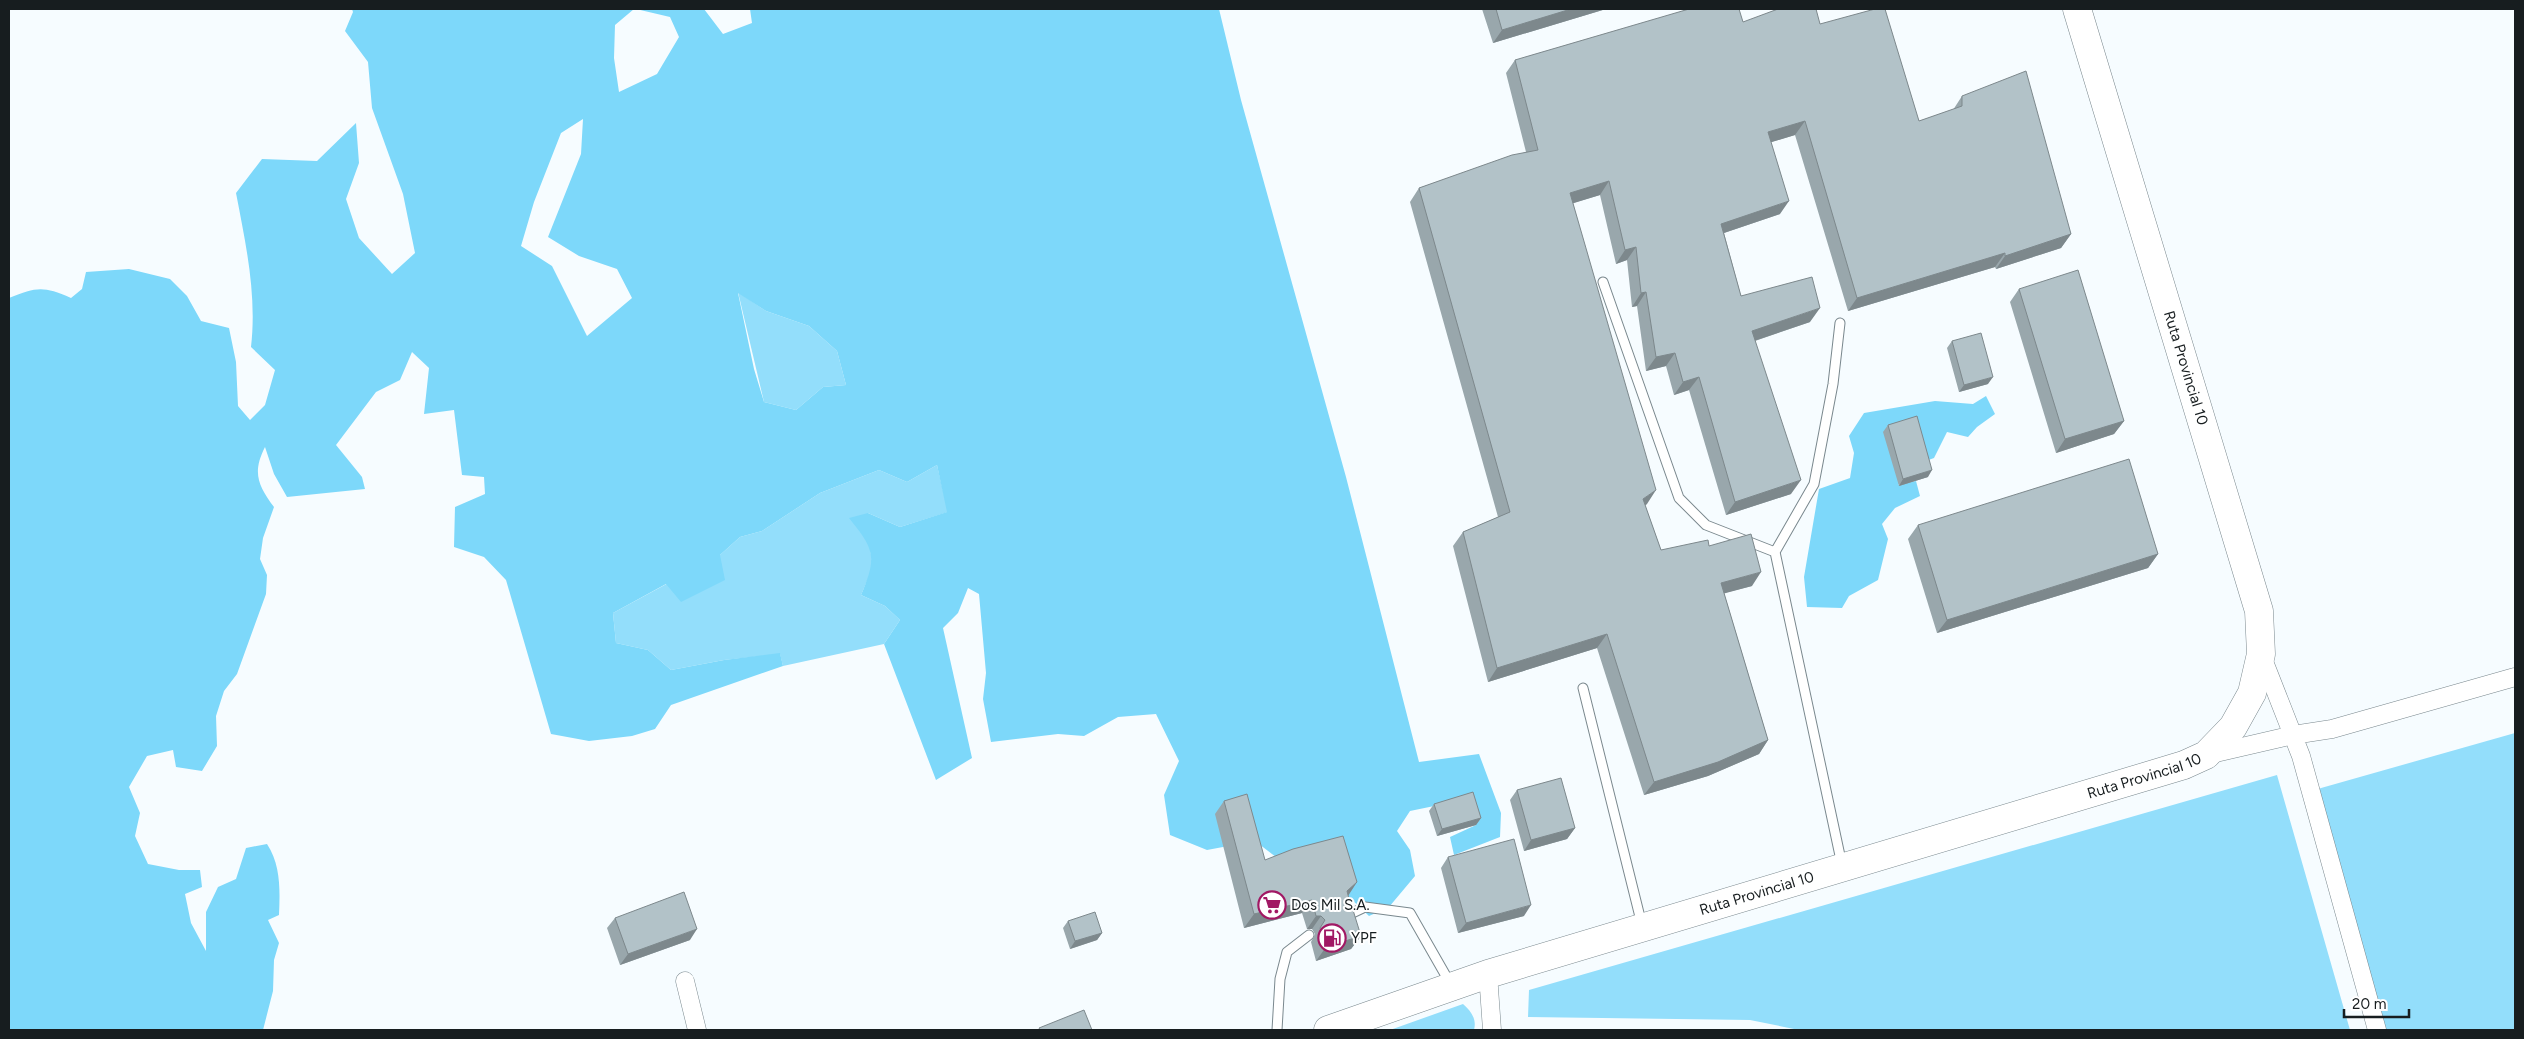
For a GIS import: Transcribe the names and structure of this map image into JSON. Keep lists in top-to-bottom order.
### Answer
{
  "streets": {
    "main road": ["Ruta Provincial 10"]
  },
  "places": {
    "supermarket": ["Dos Mil S.A."],
    "fuel station": ["YPF"]
  },
  "scale_bar": "20 m"
}
